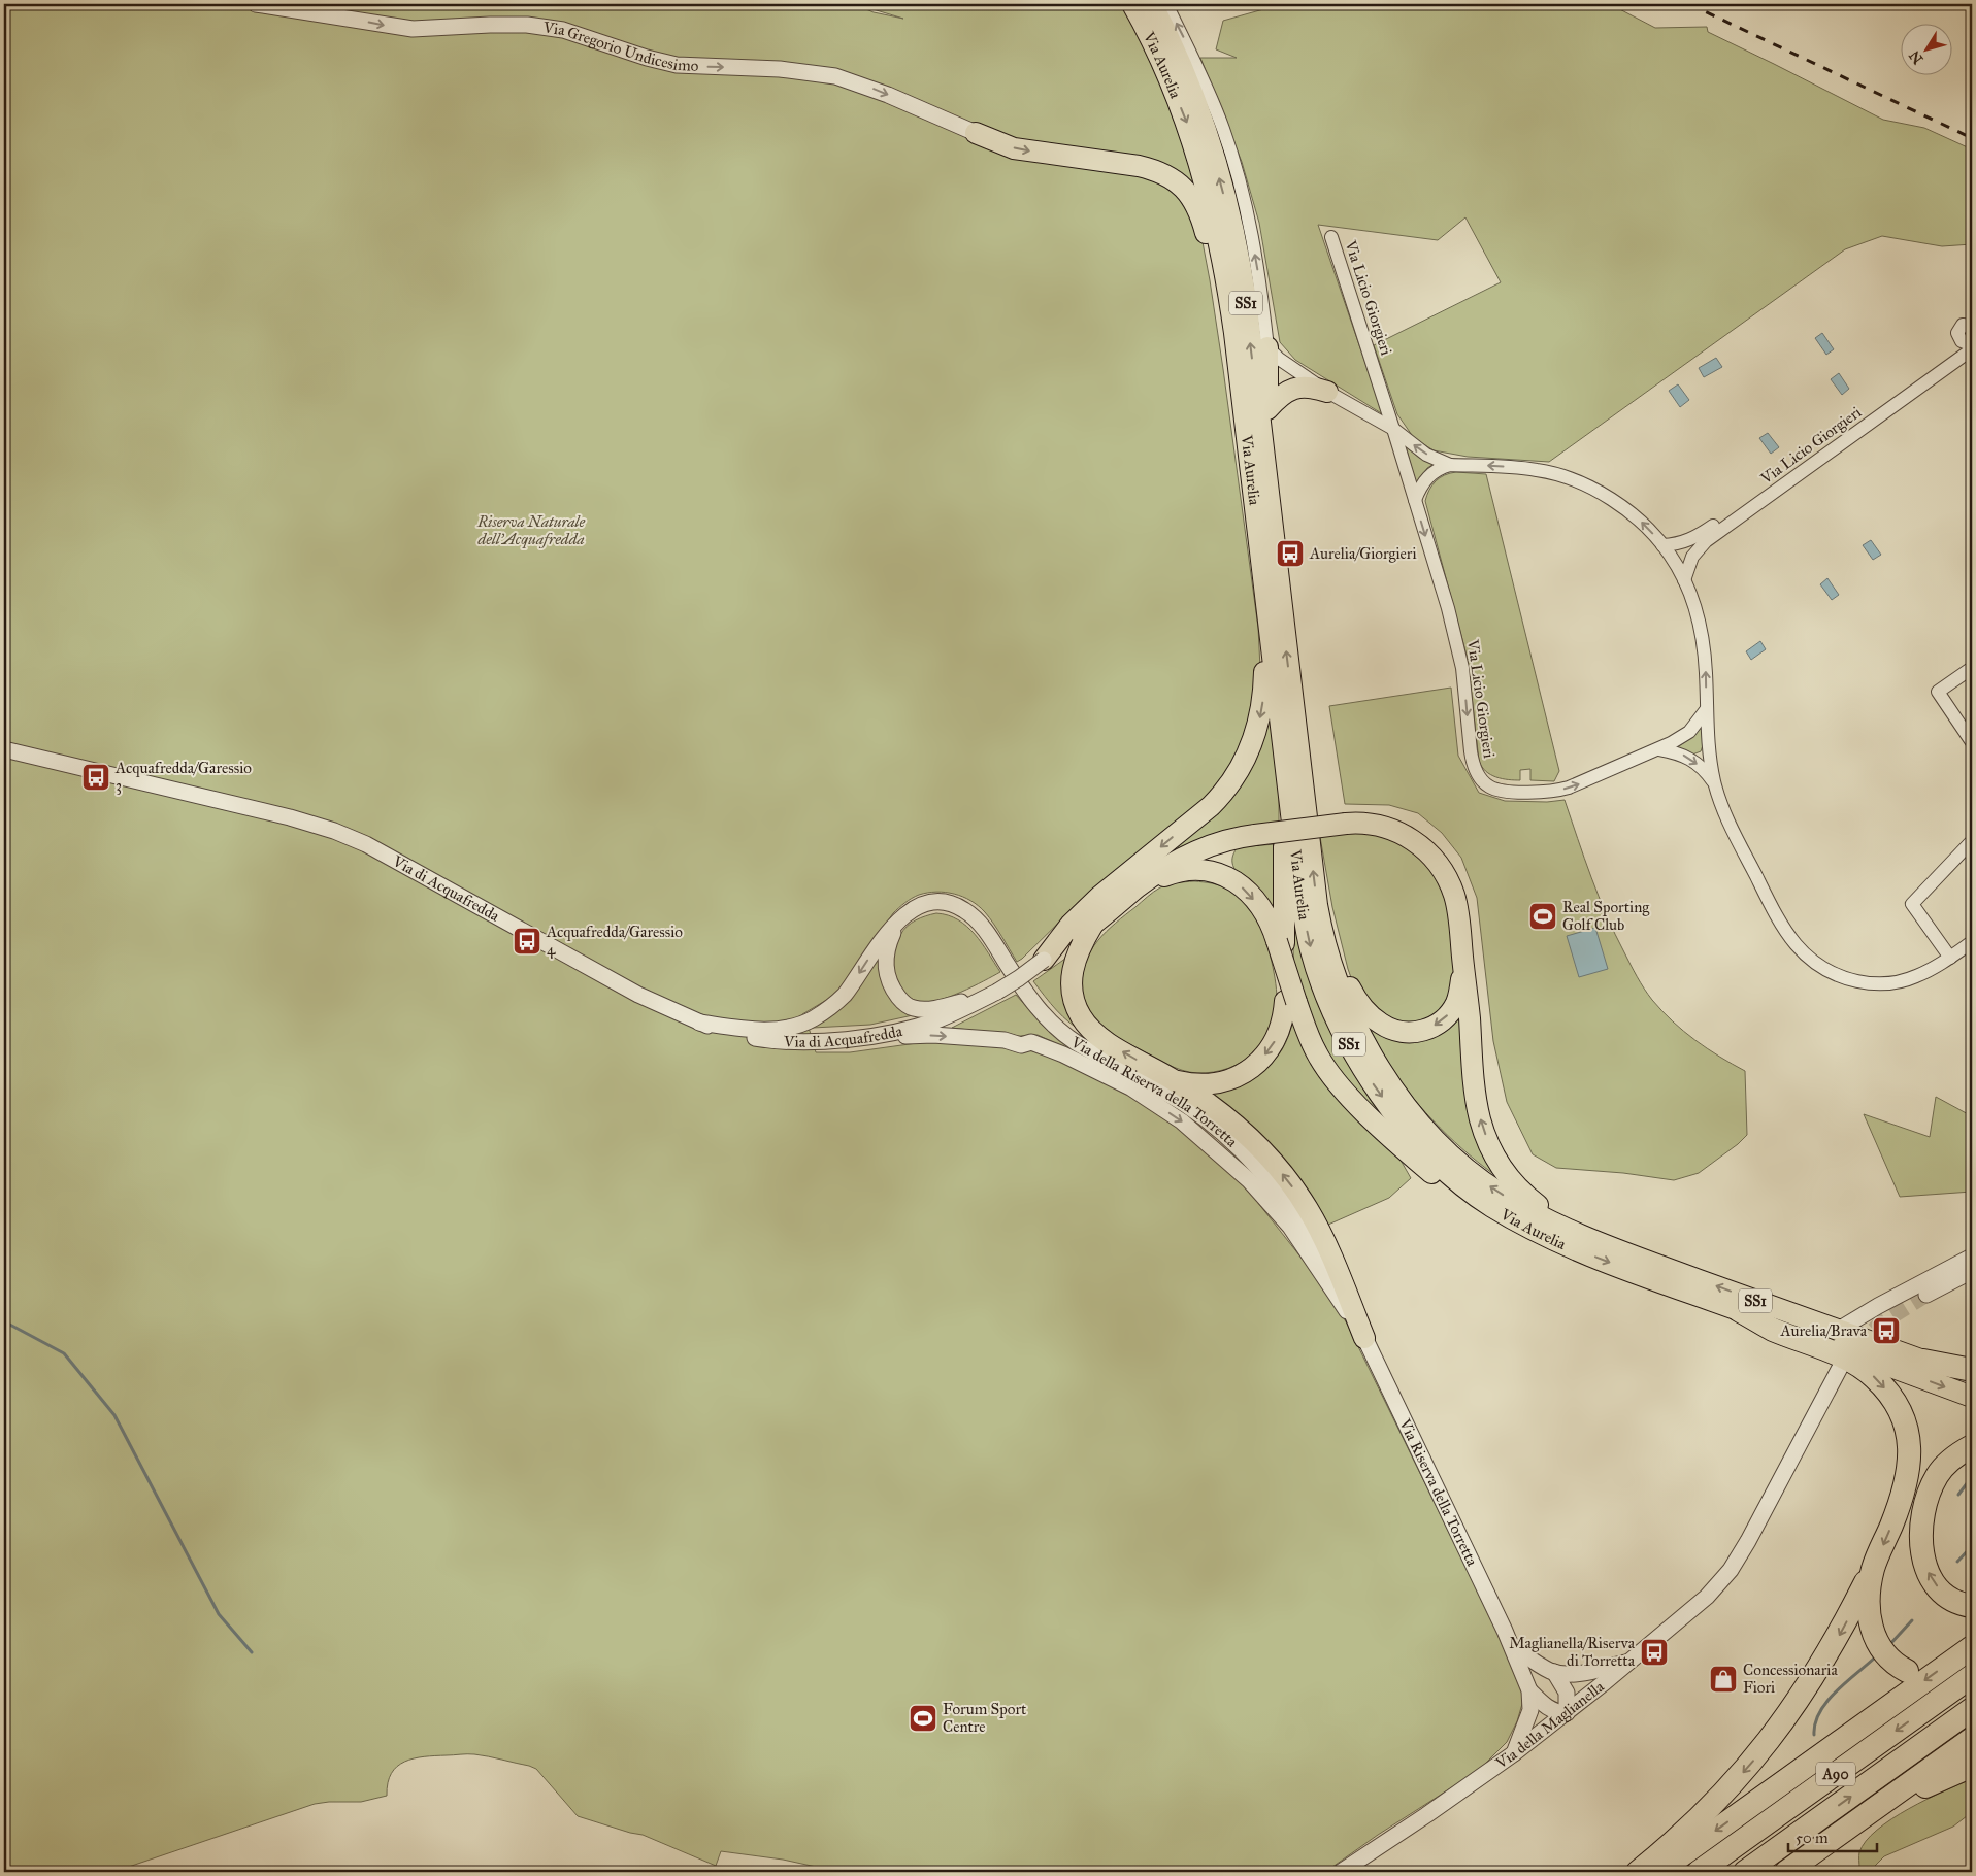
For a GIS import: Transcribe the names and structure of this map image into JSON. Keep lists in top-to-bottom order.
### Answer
{
  "streets": {
    "highway": ["Via Aurelia", "SS1", "A90"],
    "street": [
      "Via Gregorio Undicesimo",
      "Via Licio Giorgieri",
      "Via di Acquafredda",
      "Via della Riserva della Torretta",
      "Via Riserva della Torretta",
      "Via della Maglianella"
    ]
  },
  "crossings": [
    ["Via della Riserva della Torretta", "Via Riserva della Torretta"]
  ],
  "one_way": ["Via Gregorio Undicesimo"],
  "parks": ["Riserva Naturale dell'Acquafredda"],
  "places": {
    "bus stop": [
      "Aurelia/Giorgieri",
      "Acquafredda/Garessio 3",
      "Acquafredda/Garessio 4",
      "Aurelia/Brava",
      "Maglianella/Riserva di Torretta"
    ],
    "sports": ["Real Sporting Golf Club", "Forum Sport Centre"],
    "shop": ["Concessionaria Fiori"]
  },
  "scale_bar": "50 m",
  "north": "bottom left"
}
